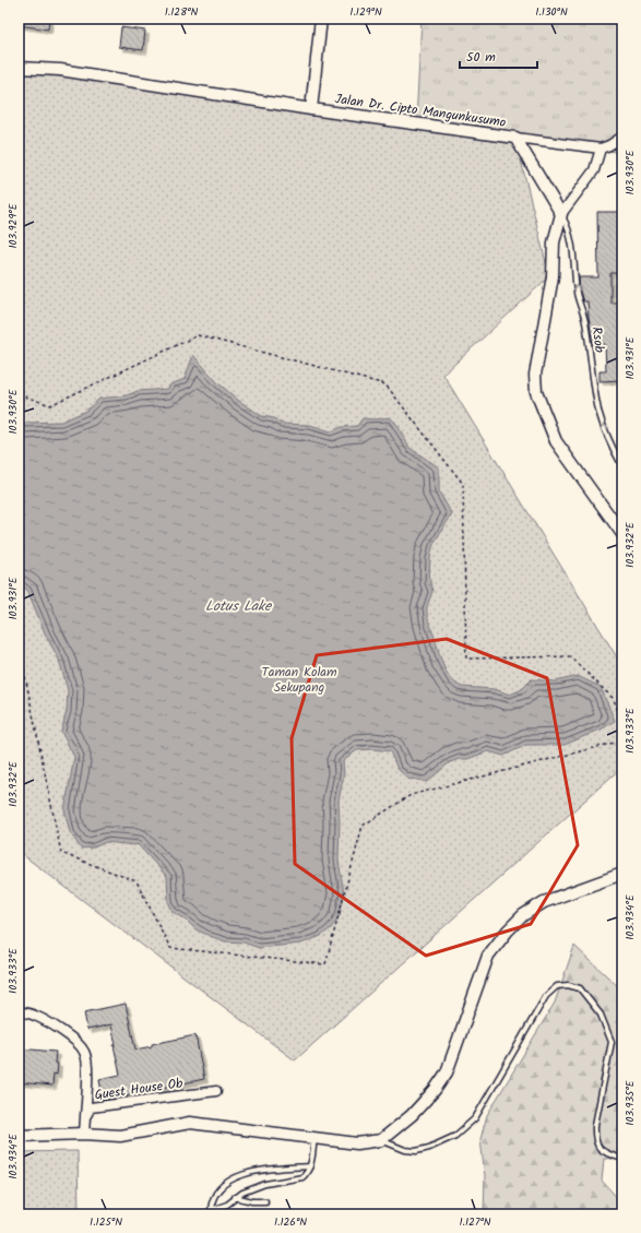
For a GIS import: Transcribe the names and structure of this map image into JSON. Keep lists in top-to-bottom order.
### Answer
{
  "streets": {
    "street": ["Jalan Dr. Cipto Mangunkusumo", "Guest House Ob"],
    "lane": ["Rsob"]
  },
  "crossings": [
    ["Jalan Dr. Cipto Mangunkusumo", "Rsob"]
  ],
  "one_way": ["Rsob"],
  "water": ["Lotus Lake"],
  "parks": ["Taman Kolam Sekupang"],
  "scale_bar": "50 m",
  "coordinates": [
    "1.128°N",
    "1.129°N",
    "1.130°N",
    "103.930°E",
    "103.929°E",
    "103.931°E",
    "103.932°E",
    "103.933°E",
    "103.934°E",
    "103.935°E",
    "1.125°N",
    "1.126°N",
    "1.127°N"
  ]
}
